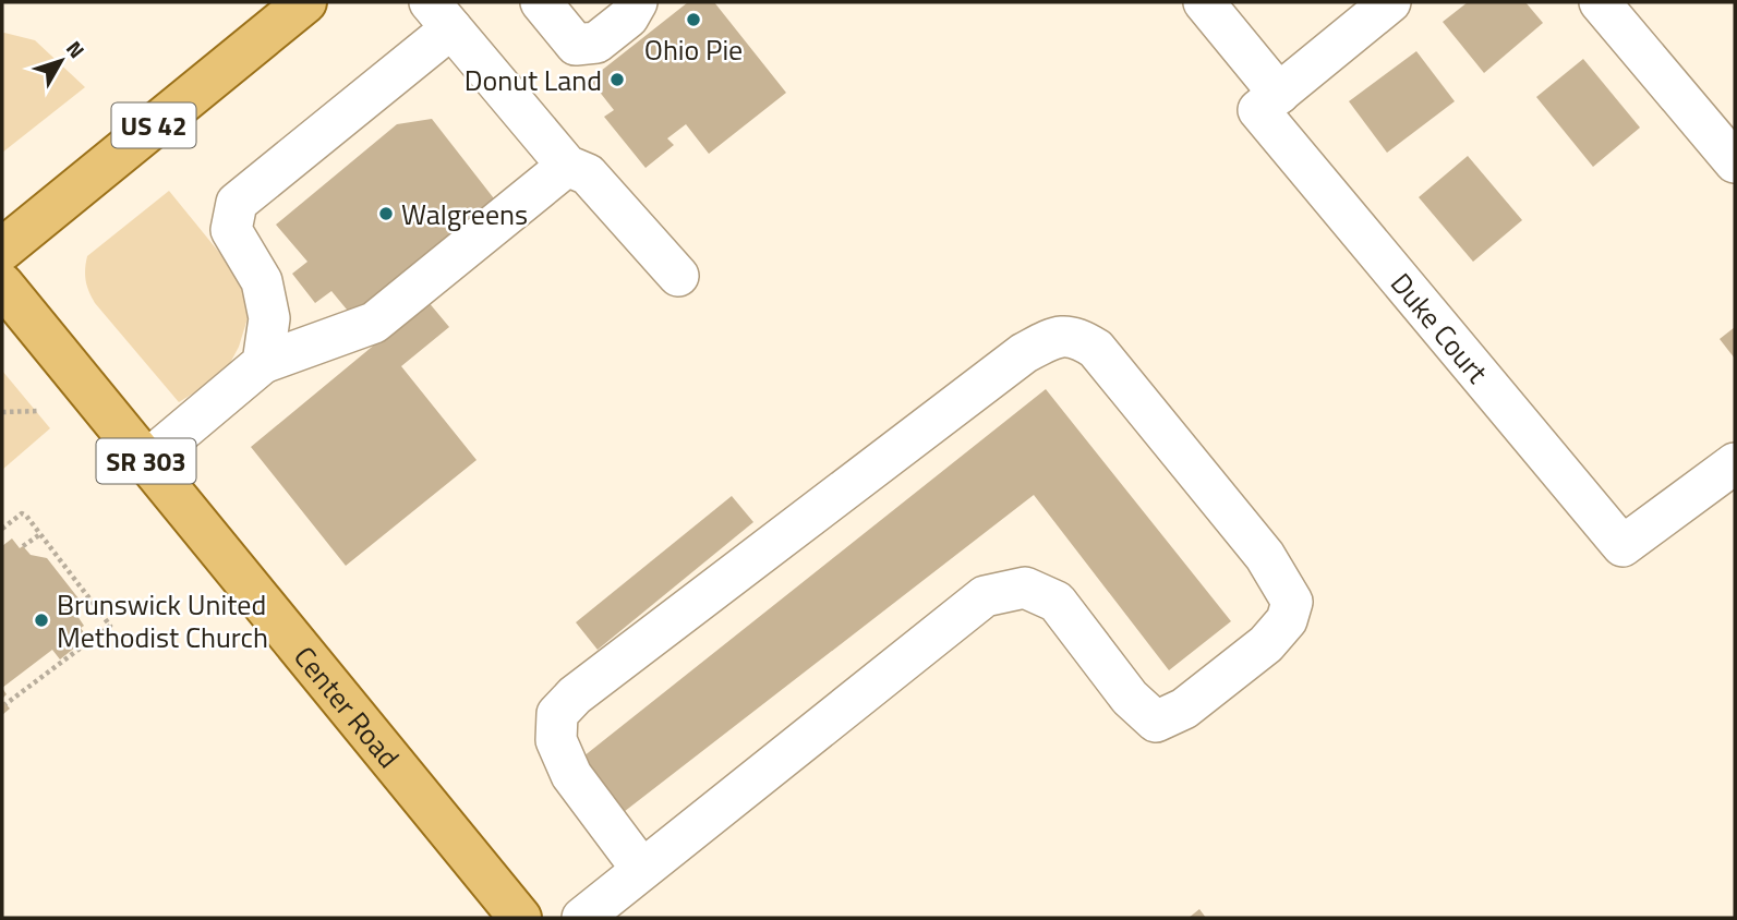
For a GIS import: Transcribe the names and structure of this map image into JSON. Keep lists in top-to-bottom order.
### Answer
{
  "streets": {
    "main road": ["US 42", "SR 303", "Center Road"],
    "street": ["Duke Court"]
  },
  "places": [
    "Ohio Pie",
    "Donut Land",
    "Walgreens",
    "Brunswick United Methodist Church"
  ],
  "north": "top right"
}
